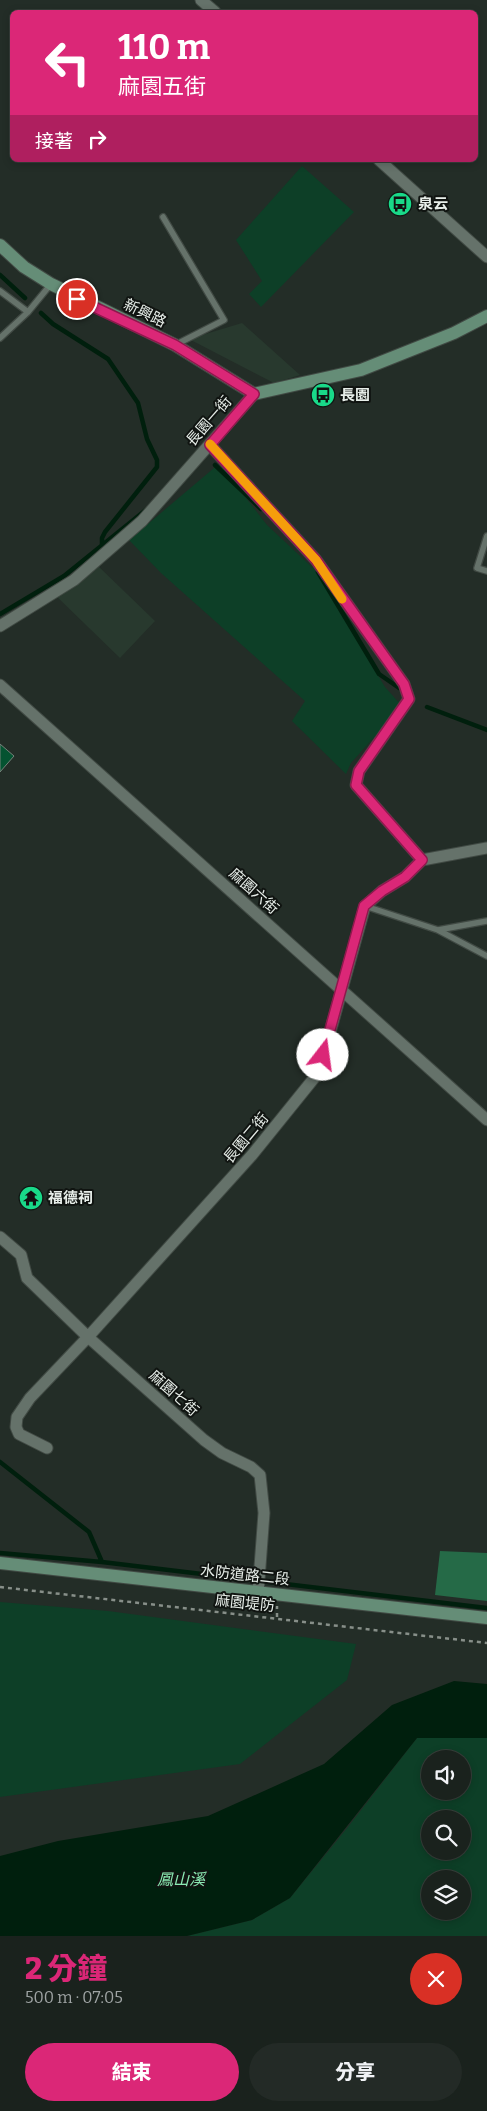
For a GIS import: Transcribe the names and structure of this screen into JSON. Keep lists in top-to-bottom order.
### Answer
{
  "streets": {
    "street": [
      "新興路",
      "長園一街",
      "麻園六街",
      "長園二街",
      "麻園七街",
      "水防道路二段"
    ],
    "path": ["麻園堤防"]
  },
  "crossings": [
    ["新興路", "長園一街"],
    ["麻園六街", "長園二街"],
    ["長園二街", "麻園七街"],
    ["麻園七街", "水防道路二段"]
  ],
  "water": ["鳳山溪"],
  "places": {
    "bus stop": ["泉云", "長園"],
    "temple": ["福德祠"]
  },
  "page": {
    "turn": ["110 m", "麻園五街"],
    "then": "接著",
    "heading": ["2 分鐘", "500 m · 07:05"],
    "buttons": ["結束", "分享"]
  }
}
